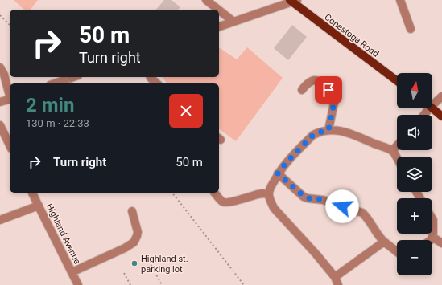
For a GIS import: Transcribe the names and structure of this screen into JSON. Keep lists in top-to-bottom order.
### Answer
{
  "streets": {
    "main road": ["Conestoga Road"],
    "street": ["Highland Avenue"]
  },
  "places": ["Highland st. parking lot"],
  "north": "top",
  "page": {
    "turn": ["50 m", "Turn right"],
    "map_buttons": ["+", "−"],
    "heading": ["2 min", "130 m · 22:33"],
    "list": [
      {
        "name": "Turn right",
        "value": "50 m"
      }
    ]
  }
}
